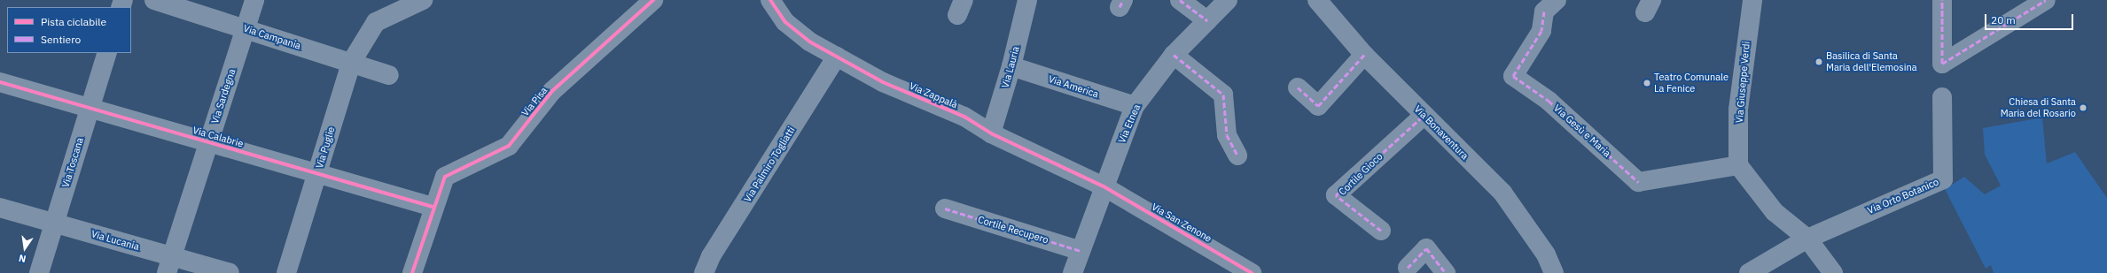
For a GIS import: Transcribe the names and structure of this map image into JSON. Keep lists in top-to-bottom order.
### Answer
{
  "streets": {
    "street": [
      "Via Campania",
      "Via Lauria",
      "Via Giuseppe Verdi",
      "Via America",
      "Via Zappalà",
      "Via Sardegna",
      "Via Pisa",
      "Via Etnea",
      "Via Gesù e Maria",
      "Via Bonaventura",
      "Via Calabrie",
      "Via Puglie",
      "Via Toscana",
      "Via Palmiro Togliatti",
      "Cortile Gioco",
      "Via Orto Botanico",
      "Via San Zenone",
      "Cortile Recupero",
      "Via Lucania"
    ]
  },
  "crossings": [
    ["Via Campania", "Via Sardegna"],
    ["Via Campania", "Via Puglie"],
    ["Via Lauria", "Via America"],
    ["Via Lauria", "Via Zappalà"],
    ["Via Giuseppe Verdi", "Via Gesù e Maria"],
    ["Via America", "Via Etnea"],
    ["Via Zappalà", "Via Etnea"],
    ["Via Zappalà", "Via Palmiro Togliatti"],
    ["Via Zappalà", "Via San Zenone"],
    ["Via Sardegna", "Via Calabrie"],
    ["Via Sardegna", "Via Lucania"],
    ["Via Pisa", "Via Calabrie"],
    ["Via Etnea", "Via San Zenone"],
    ["Via Etnea", "Cortile Recupero"],
    ["Via Bonaventura", "Cortile Gioco"],
    ["Via Calabrie", "Via Puglie"],
    ["Via Calabrie", "Via Toscana"],
    ["Via Toscana", "Via Lucania"]
  ],
  "places": ["Basilica di Santa Maria dell'Elemosina", "Teatro Comunale La Fenice", "Chiesa di Santa Maria del Rosario"],
  "legend": ["Pista ciclabile", "Sentiero"],
  "scale_bar": "20 m",
  "north": "bottom"
}
